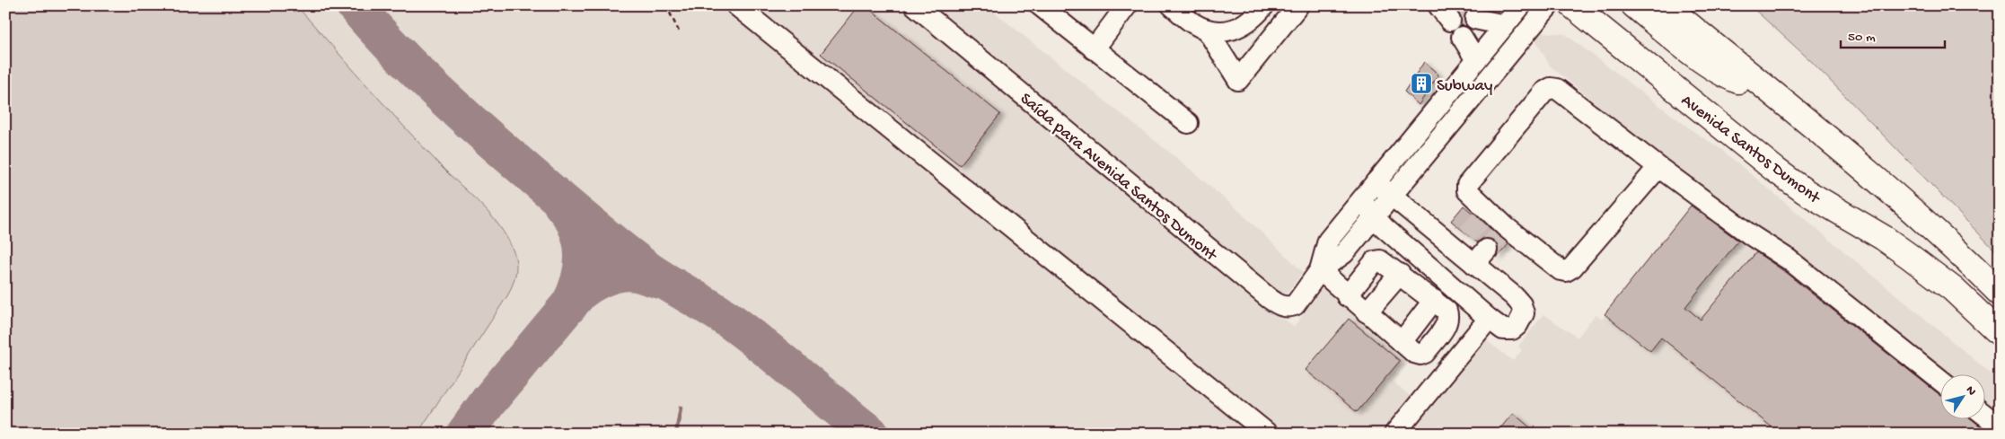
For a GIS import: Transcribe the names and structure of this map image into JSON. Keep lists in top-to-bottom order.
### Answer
{
  "streets": {
    "main road": ["Avenida Santos Dumont"],
    "street": ["Saída para Avenida Santos Dumont"]
  },
  "places": {
    "building": ["Subway"]
  },
  "scale_bar": "50 m",
  "north": "top right"
}
